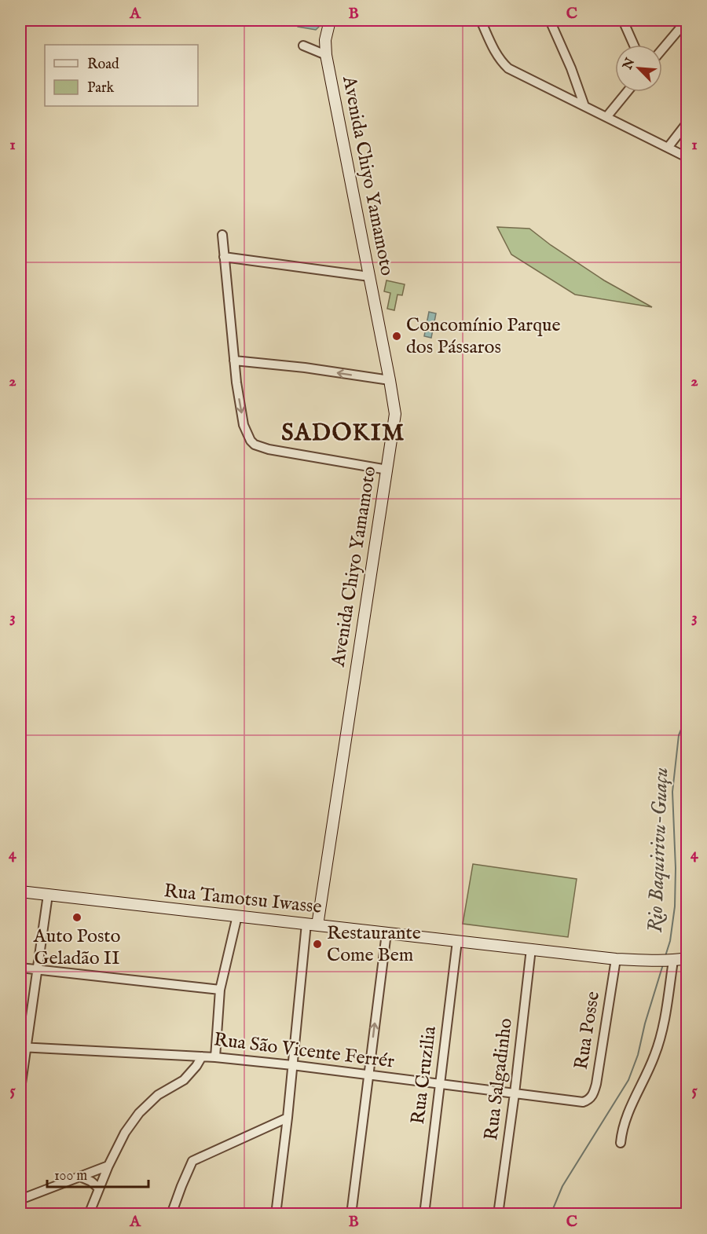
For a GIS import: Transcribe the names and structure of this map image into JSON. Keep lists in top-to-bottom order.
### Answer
{
  "streets": {
    "street": [
      "Avenida Chiyo Yamamoto",
      "Rua Tamotsu Iwasse",
      "Rua Posse",
      "Rua São Vicente Ferrér",
      "Rua Cruzilia",
      "Rua Salgadinho"
    ]
  },
  "crossings": [
    ["Avenida Chiyo Yamamoto", "Rua Tamotsu Iwasse"],
    ["Rua Tamotsu Iwasse", "Rua Posse"],
    ["Rua Tamotsu Iwasse", "Rua Cruzilia"],
    ["Rua Tamotsu Iwasse", "Rua Salgadinho"],
    ["Rua Posse", "Rua São Vicente Ferrér"],
    ["Rua São Vicente Ferrér", "Rua Cruzilia"],
    ["Rua São Vicente Ferrér", "Rua Salgadinho"]
  ],
  "districts": ["SADOKIM"],
  "water": ["Rio Baquirivu-Guaçu"],
  "places": ["Concomínio Parque dos Pássaros", "Auto Posto Geladão II", "Restaurante Come Bem"],
  "legend": ["Road", "Park"],
  "scale_bar": "100 m",
  "north": "top left",
  "grid": {
    "columns": ["A", "B", "C"],
    "rows": [
      "1",
      "2",
      "3",
      "4",
      "5"
    ]
  }
}
